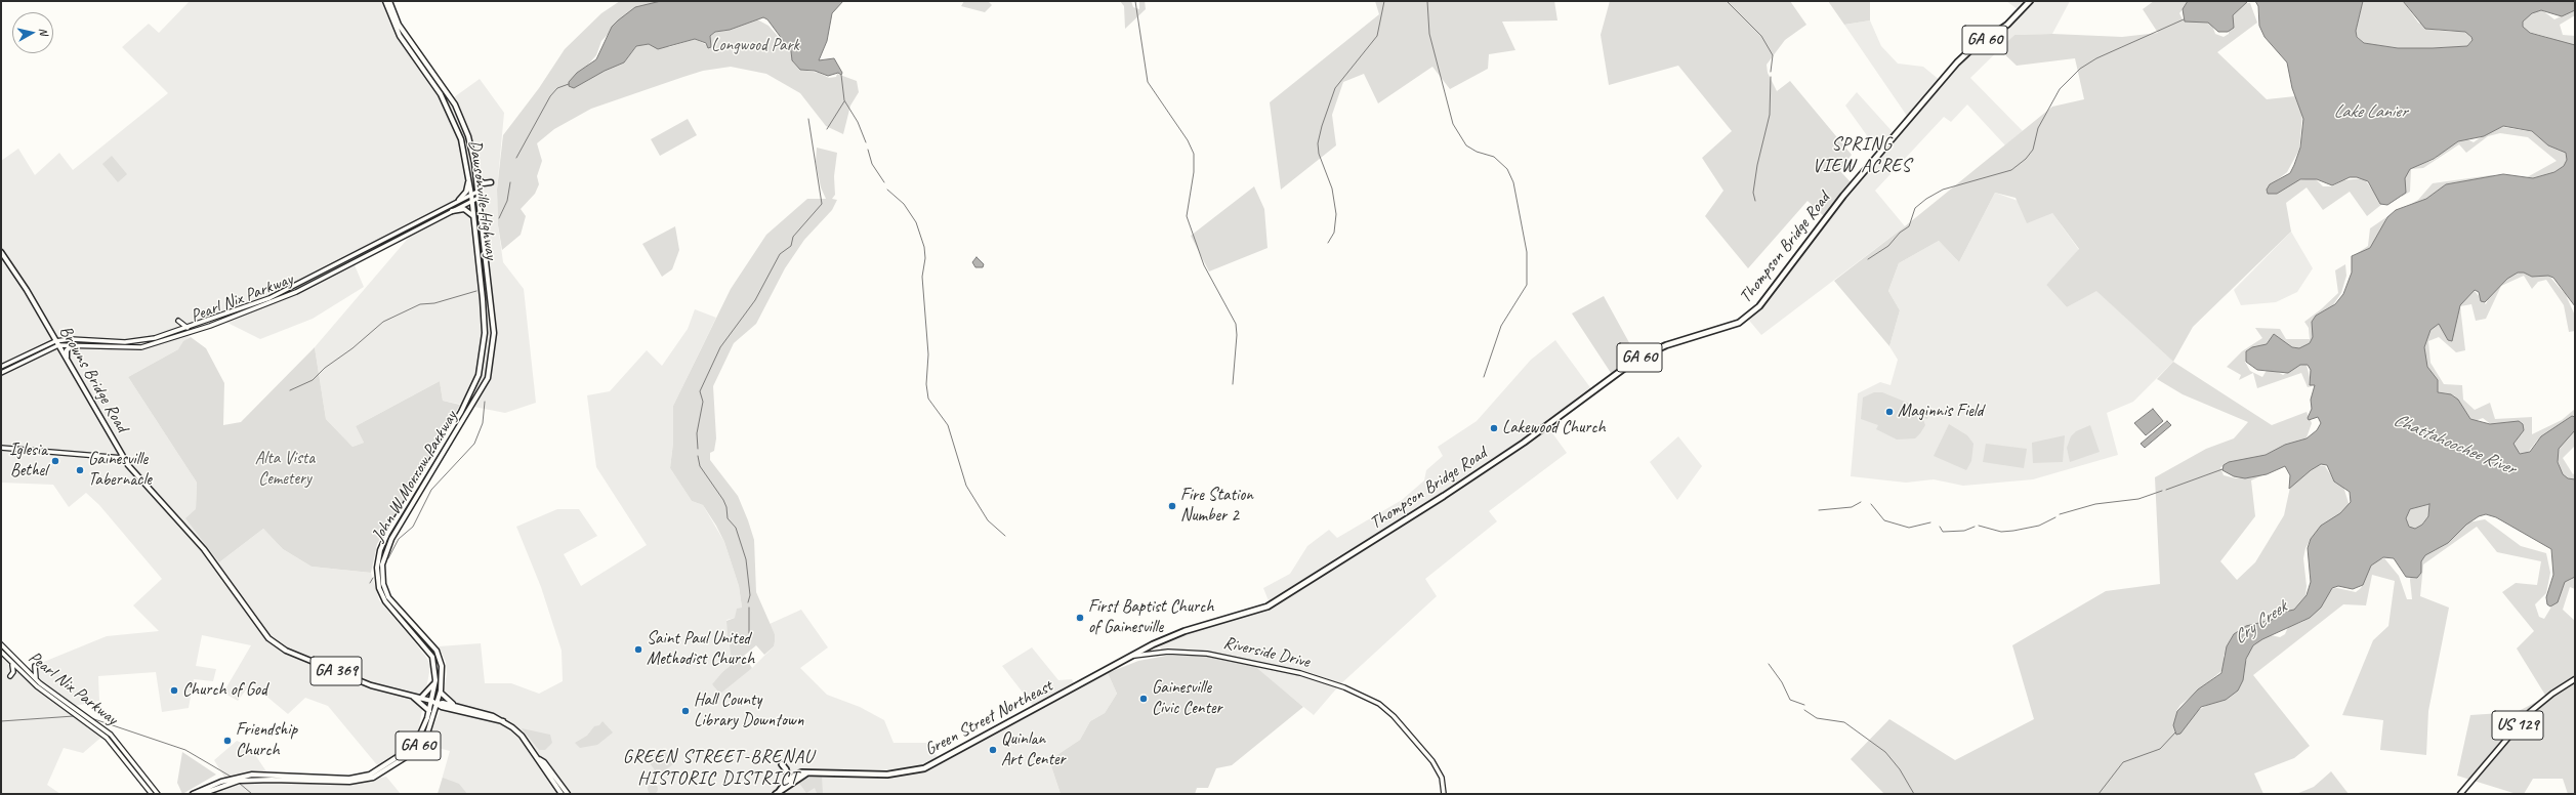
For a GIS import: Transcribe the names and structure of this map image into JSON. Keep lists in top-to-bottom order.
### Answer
{
  "streets": {
    "highway": ["GA 60", "Thompson Bridge Road", "Green Street Northeast"],
    "main road": [
      "Dawsonville Highway",
      "Pearl Nix Parkway",
      "Browns Bridge Road",
      "John W Morrow Parkway",
      "Riverside Drive",
      "GA 369",
      "US 129"
    ]
  },
  "crossings": [
    ["GA 60", "John W Morrow Parkway"],
    ["GA 60", "GA 369"],
    ["Dawsonville Highway", "Pearl Nix Parkway"],
    ["Dawsonville Highway", "John W Morrow Parkway"],
    ["Thompson Bridge Road", "Green Street Northeast"],
    ["Pearl Nix Parkway", "Browns Bridge Road"],
    ["Browns Bridge Road", "GA 369"],
    ["John W Morrow Parkway", "GA 369"],
    ["Riverside Drive", "Green Street Northeast"]
  ],
  "districts": ["SPRING VIEW ACRES", "GREEN STREET-BRENAU HISTORIC DISTRICT"],
  "water": ["Lake Lanier", "Chattahoochee River", "Cry Creek"],
  "parks": ["Longwood Park", "Alta Vista Cemetery"],
  "places": [
    "Maginnis Field",
    "Lakewood Church",
    "Iglesia Bethel",
    "Gainesville Tabernacle",
    "Fire Station Number 2",
    "First Baptist Church of Gainesville",
    "Saint Paul United Methodist Church",
    "Church of God",
    "Gainesville Civic Center",
    "Hall County Library Downtown",
    "Friendship Church",
    "Quinlan Art Center"
  ],
  "north": "right"
}
